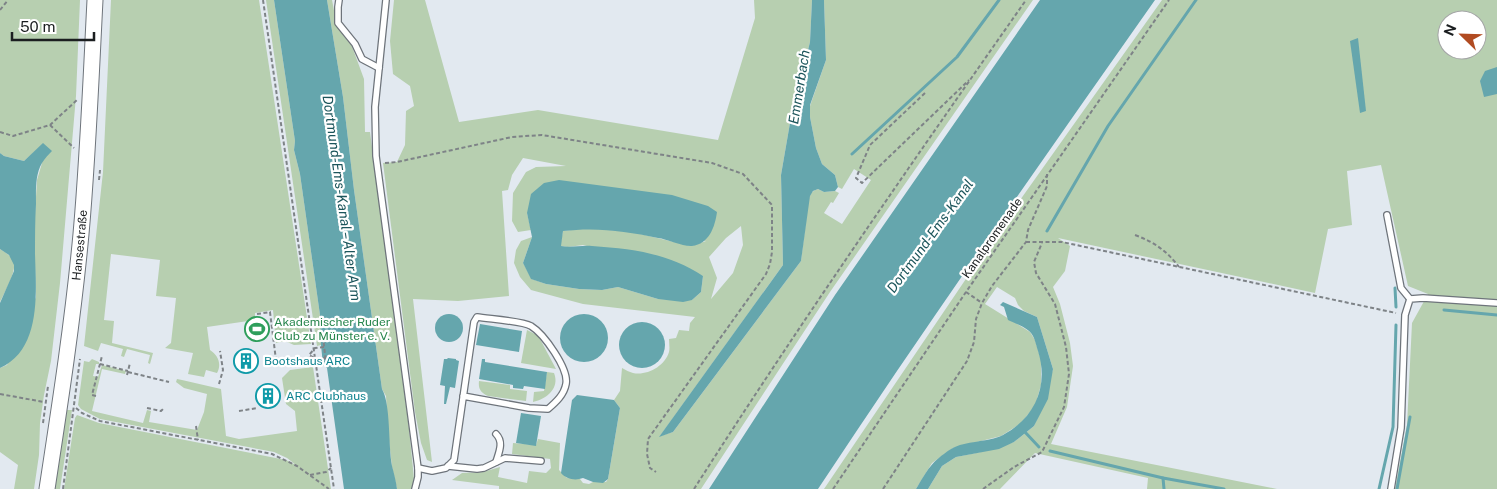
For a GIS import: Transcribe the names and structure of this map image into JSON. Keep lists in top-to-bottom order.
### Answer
{
  "streets": {
    "main road": ["Hansestraße"],
    "path": ["Kanalpromenade"]
  },
  "water": ["Emmerbach", "Dortmund-Ems-Kanal – Alter Arm", "Dortmund-Ems-Kanal"],
  "places": {
    "sports": ["Akademischer Ruder Club zu Münster e. V."],
    "building": ["Bootshaus ARC", "ARC Clubhaus"]
  },
  "scale_bar": "50 m",
  "north": "top left"
}
